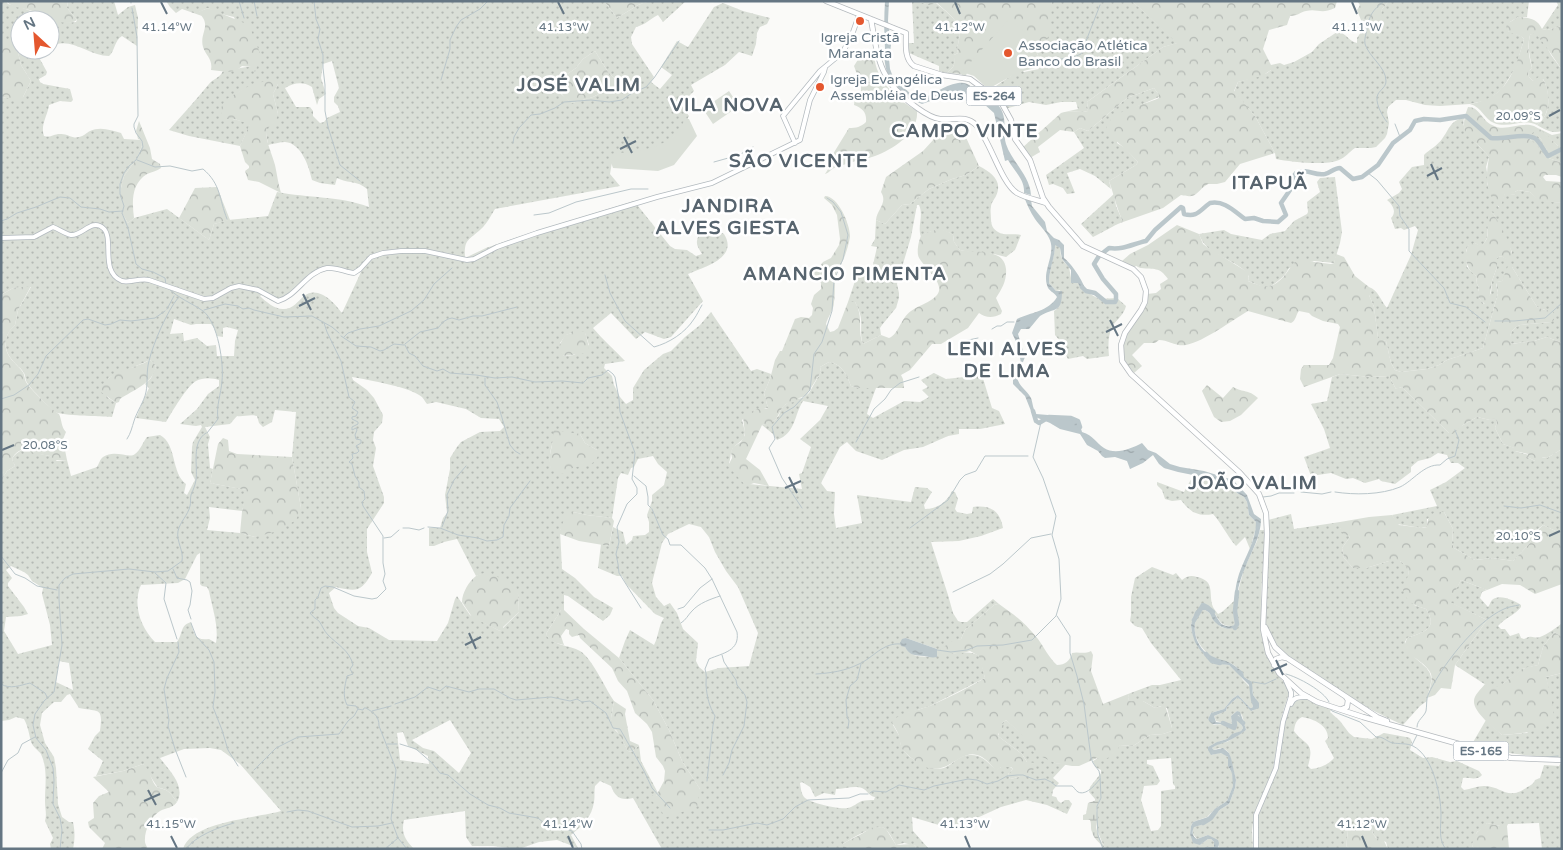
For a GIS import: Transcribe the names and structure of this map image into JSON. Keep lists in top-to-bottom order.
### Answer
{
  "streets": {
    "main road": ["ES-264", "ES-165"]
  },
  "crossings": [
    ["ES-264", "ES-165"]
  ],
  "districts": [
    "JOSÉ VALIM",
    "VILA NOVA",
    "CAMPO VINTE",
    "SÃO VICENTE",
    "ITAPUÃ",
    "JANDIRA ALVES GIESTA",
    "AMANCIO PIMENTA",
    "LENI ALVES DE LIMA",
    "JOÃO VALIM"
  ],
  "places": ["Igreja Cristã Maranata", "Associação Atlética Banco do Brasil", "Igreja Evangélica Assembléia de Deus"],
  "north": "top left",
  "coordinates": [
    "41.14°W",
    "41.13°W",
    "41.12°W",
    "41.11°W",
    "20.09°S",
    "20.08°S",
    "20.10°S",
    "41.15°W"
  ]
}
